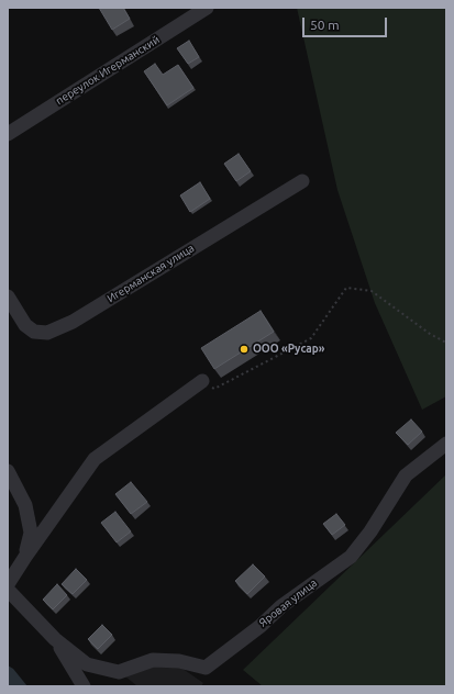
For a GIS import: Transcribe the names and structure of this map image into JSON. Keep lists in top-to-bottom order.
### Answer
{
  "streets": {
    "street": ["переулок Игерманский", "Игерманская улица", "Яровая улица"]
  },
  "places": ["ООО «Русар»"],
  "scale_bar": "50 m"
}
